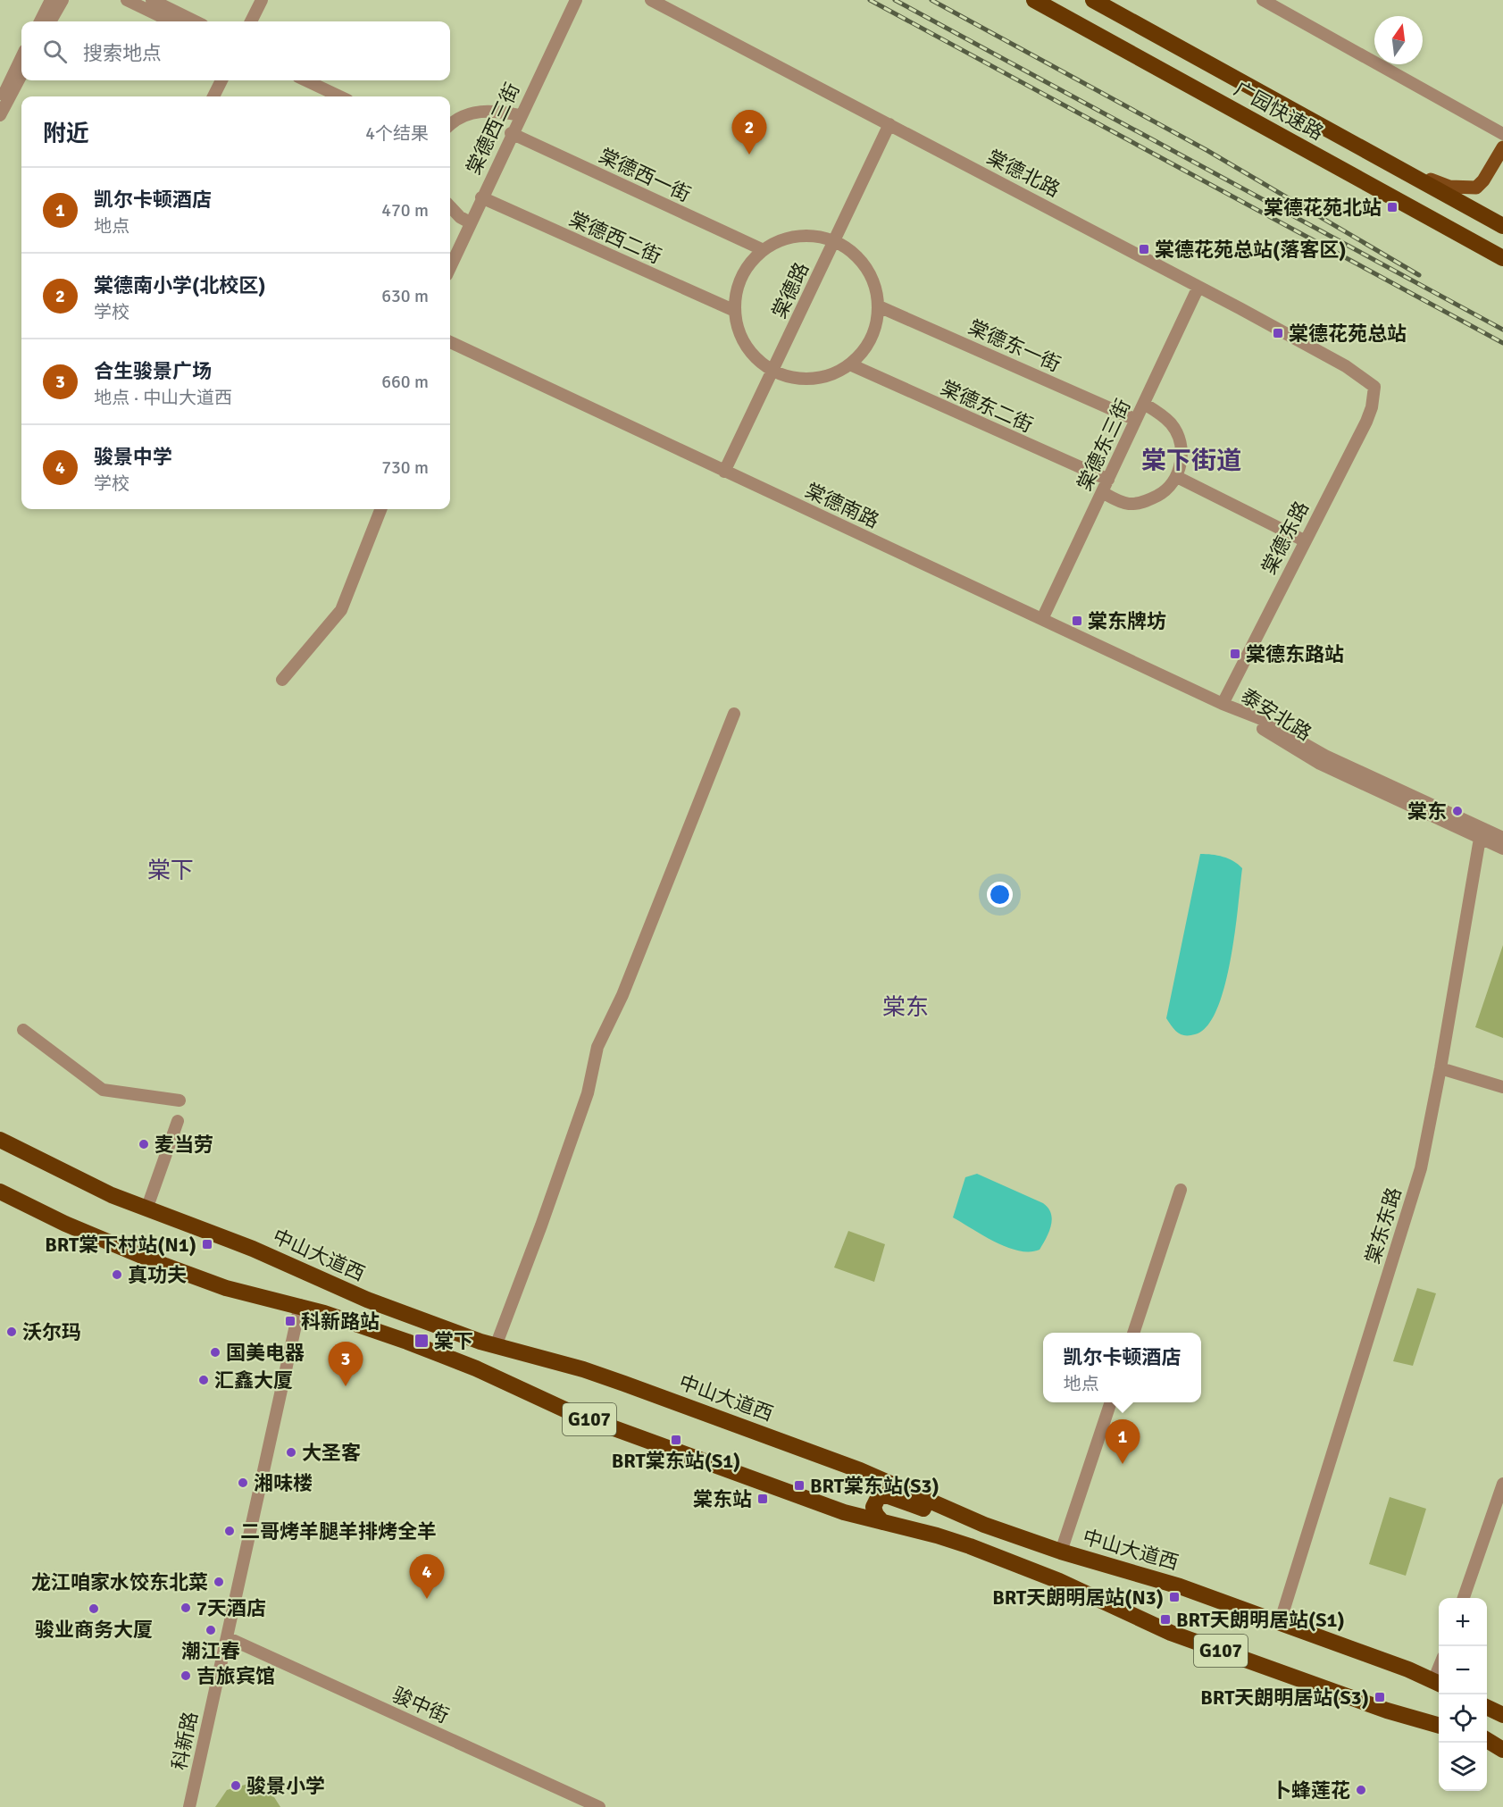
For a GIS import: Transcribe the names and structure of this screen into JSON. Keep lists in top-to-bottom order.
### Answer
{
  "streets": {
    "highway": ["广园快速路", "中山大道西", "G107"],
    "street": [
      "棠德西三街",
      "棠德北路",
      "棠德西一街",
      "棠德西二街",
      "棠德路",
      "棠德东一街",
      "棠德东二街",
      "棠德东三街",
      "棠德南路",
      "棠德东路",
      "泰安北路",
      "棠东东路",
      "骏中街",
      "科新路"
    ]
  },
  "crossings": [
    ["棠德西三街", "棠德西一街"],
    ["棠德西三街", "棠德西二街"],
    ["棠德北路", "棠德路"],
    ["棠德北路", "棠德东三街"],
    ["棠德北路", "棠德东路"],
    ["棠德路", "棠德南路"],
    ["棠德东一街", "棠德东三街"],
    ["棠德东二街", "棠德东三街"],
    ["棠德东三街", "棠德南路"],
    ["棠德南路", "棠德东路"],
    ["棠德南路", "泰安北路"],
    ["棠德东路", "泰安北路"],
    ["泰安北路", "棠东东路"],
    ["棠东东路", "中山大道西"],
    ["G107", "科新路"],
    ["骏中街", "科新路"]
  ],
  "districts": ["棠下街道", "棠下", "棠东"],
  "places": {
    "transit": [
      "棠德花苑北站",
      "棠德花苑总站(落客区)",
      "棠德花苑总站",
      "棠东牌坊",
      "棠德东路站",
      "BRT棠下村站(N1)",
      "科新路站",
      "棠下",
      "BRT棠东站(S1)",
      "BRT棠东站(S3)",
      "棠东站",
      "BRT天朗明居站(N3)",
      "BRT天朗明居站(S1)",
      "BRT天朗明居站(S3)"
    ],
    "other": [
      "棠东",
      "麦当劳",
      "真功夫",
      "沃尔玛",
      "国美电器",
      "汇鑫大厦",
      "大圣客",
      "湘味楼",
      "二哥烤羊腿羊排烤全羊",
      "龙江咱家水饺东北菜",
      "7天酒店",
      "骏业商务大厦",
      "潮江春",
      "吉旅宾馆",
      "骏景小学",
      "卜蜂莲花"
    ]
  },
  "north": "top",
  "page": {
    "search": "搜索地点",
    "heading": ["附近", "4个结果"],
    "pins": [
      "2",
      "3",
      "1",
      "4"
    ],
    "list": [
      {
        "mark": "1",
        "name": "凯尔卡顿酒店",
        "note": "地点",
        "value": "470 m"
      },
      {
        "mark": "2",
        "name": "棠德南小学(北校区)",
        "note": "学校",
        "value": "630 m"
      },
      {
        "mark": "3",
        "name": "合生骏景广场",
        "note": "地点 · 中山大道西",
        "value": "660 m"
      },
      {
        "mark": "4",
        "name": "骏景中学",
        "note": "学校",
        "value": "730 m"
      }
    ],
    "popup": ["凯尔卡顿酒店", "地点"],
    "map_buttons": ["+", "−"]
  }
}
